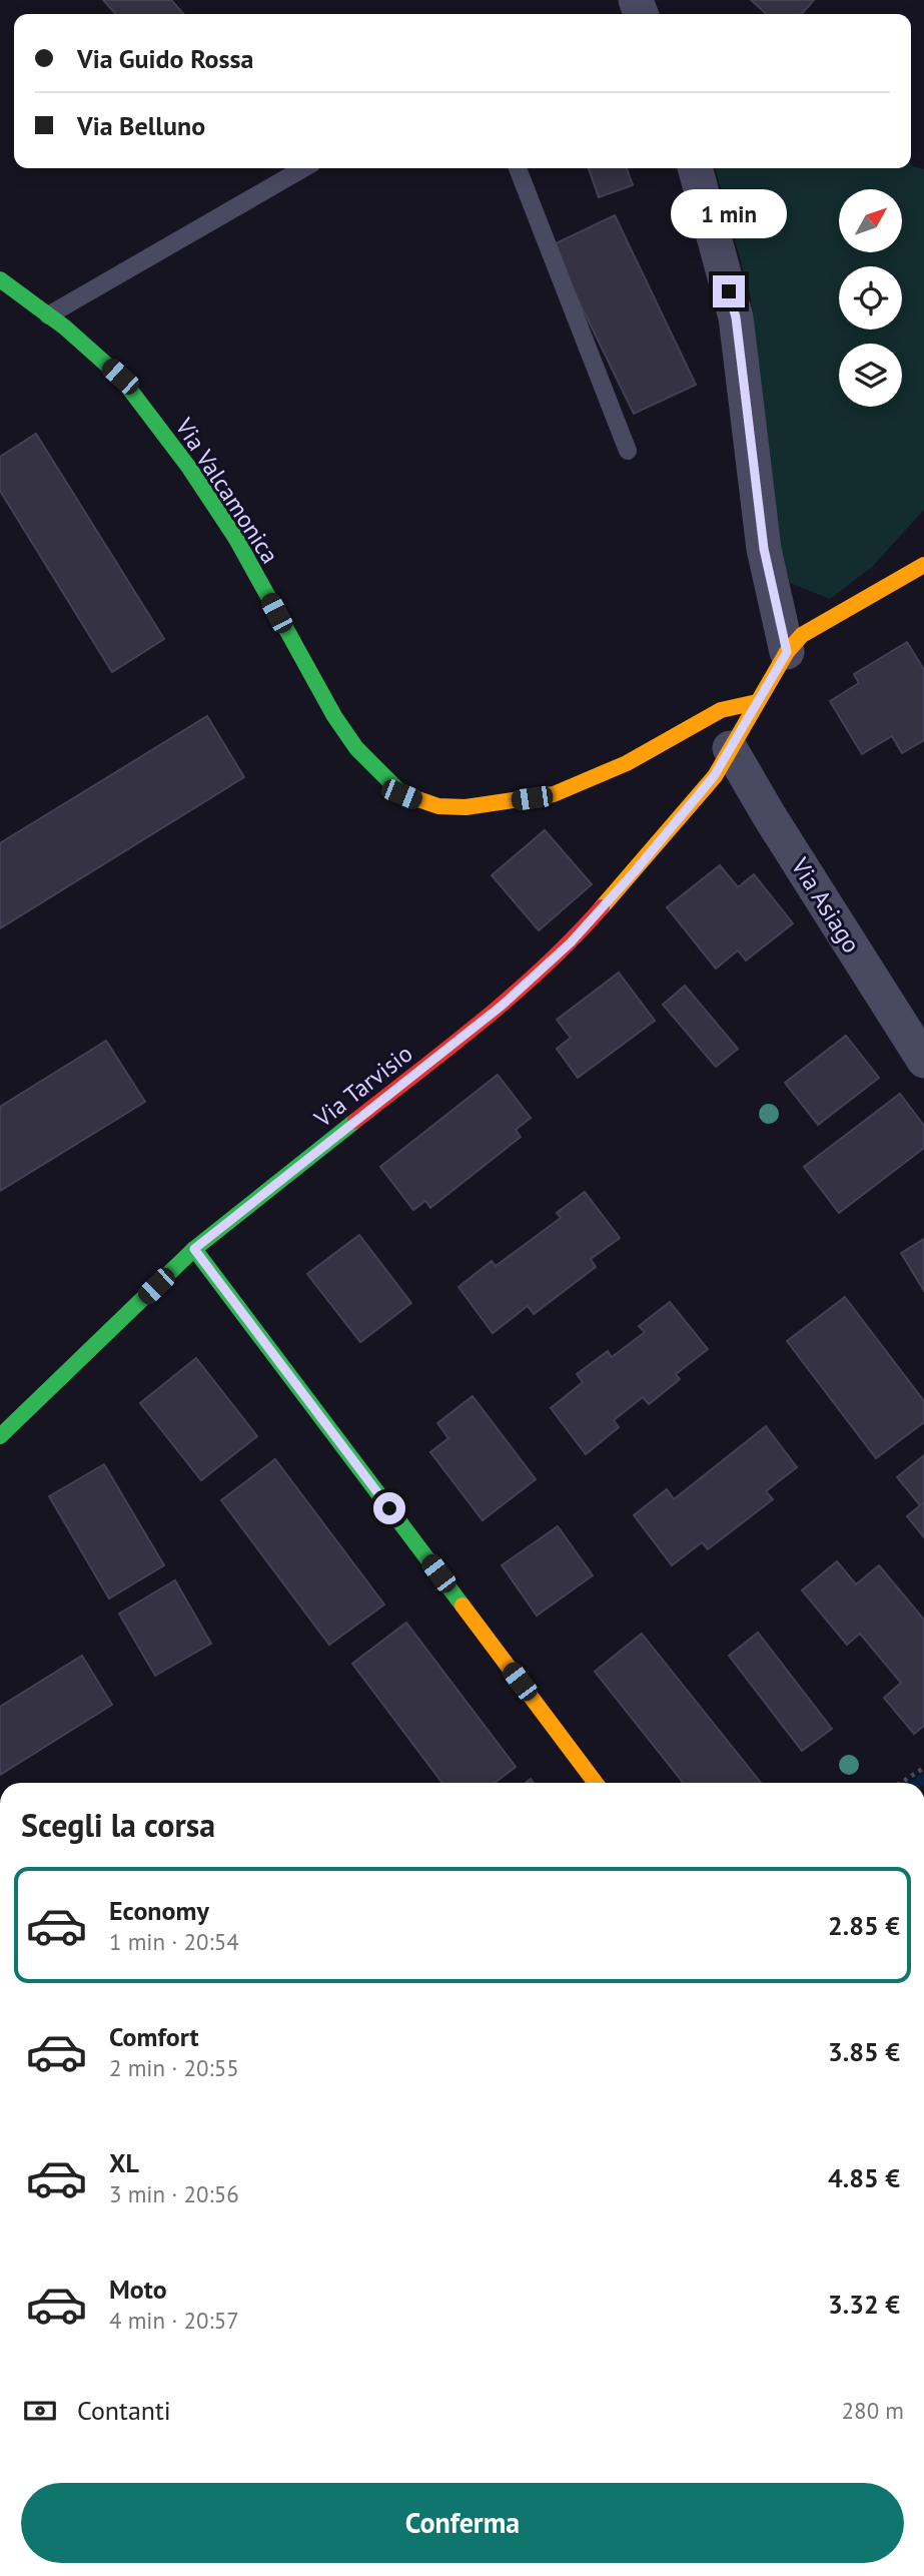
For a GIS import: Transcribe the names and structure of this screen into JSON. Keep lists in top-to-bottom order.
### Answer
{
  "streets": {
    "street": ["Via Valcamonica", "Via Asiago", "Via Tarvisio"]
  },
  "crossings": [
    ["Via Valcamonica", "Via Tarvisio"],
    ["Via Asiago", "Via Tarvisio"]
  ],
  "north": "top right",
  "page": {
    "banner": ["Via Guido Rossa", "Via Belluno"],
    "bubble": "1 min",
    "heading": "Scegli la corsa",
    "list": [
      {
        "name": "Economy",
        "note": "1 min · 20:54",
        "value": "2.85 €"
      },
      {
        "name": "Comfort",
        "note": "2 min · 20:55",
        "value": "3.85 €"
      },
      {
        "name": "XL",
        "note": "3 min · 20:56",
        "value": "4.85 €"
      },
      {
        "name": "Moto",
        "note": "4 min · 20:57",
        "value": "3.32 €"
      }
    ],
    "pay": ["Contanti", "280 m"],
    "buttons": "Conferma"
  }
}
